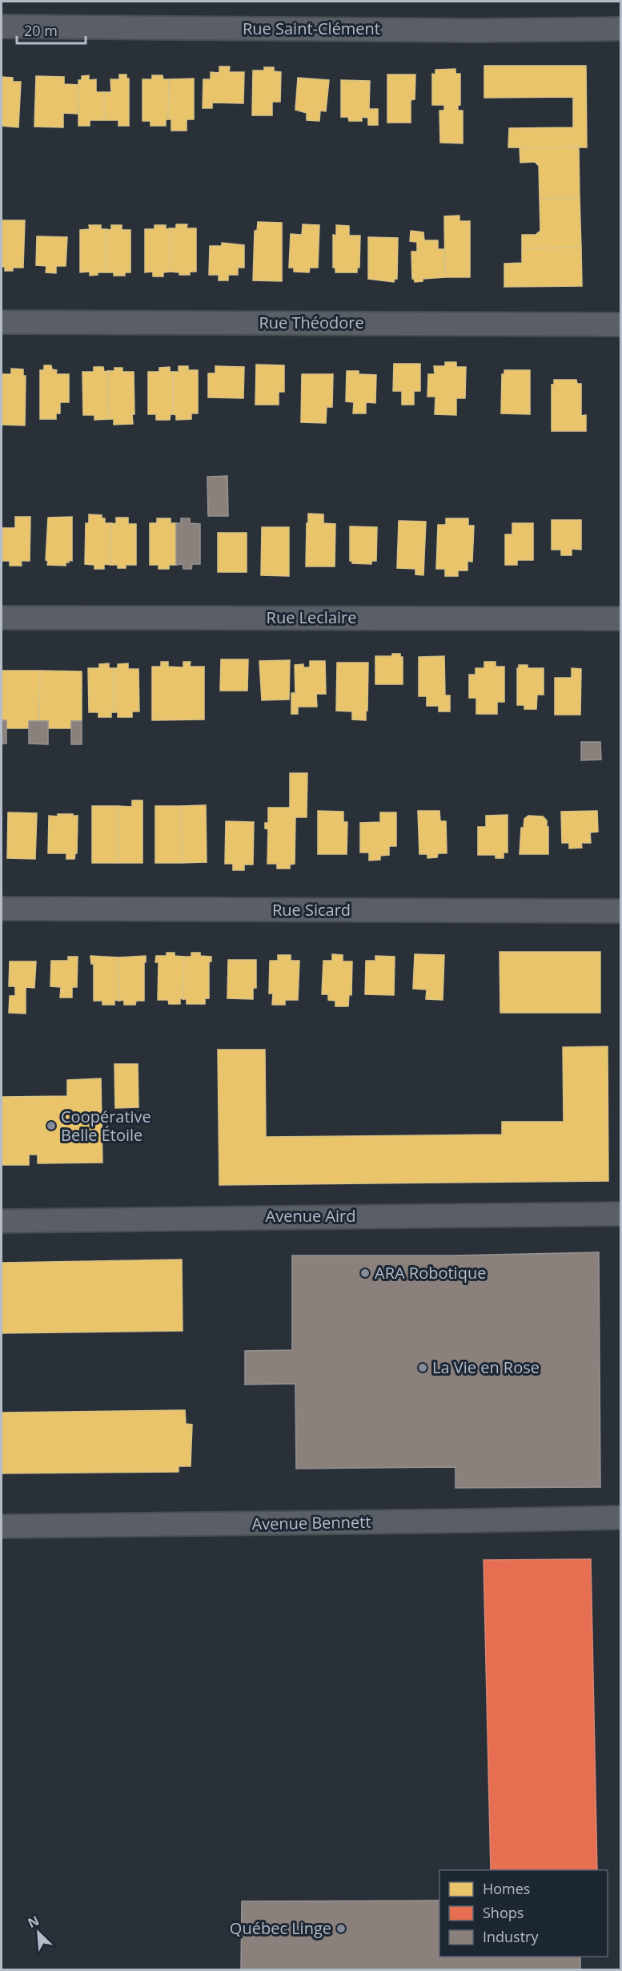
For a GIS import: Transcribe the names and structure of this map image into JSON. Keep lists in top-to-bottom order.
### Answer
{
  "streets": {
    "street": [
      "Rue Saint-Clément",
      "Rue Théodore",
      "Rue Leclaire",
      "Rue Sicard",
      "Avenue Aird",
      "Avenue Bennett"
    ]
  },
  "places": [
    "Coopérative Belle Étoile",
    "ARA Robotique",
    "La Vie en Rose",
    "Québec Linge"
  ],
  "legend": ["Homes", "Shops", "Industry"],
  "scale_bar": "20 m",
  "north": "top left"
}
